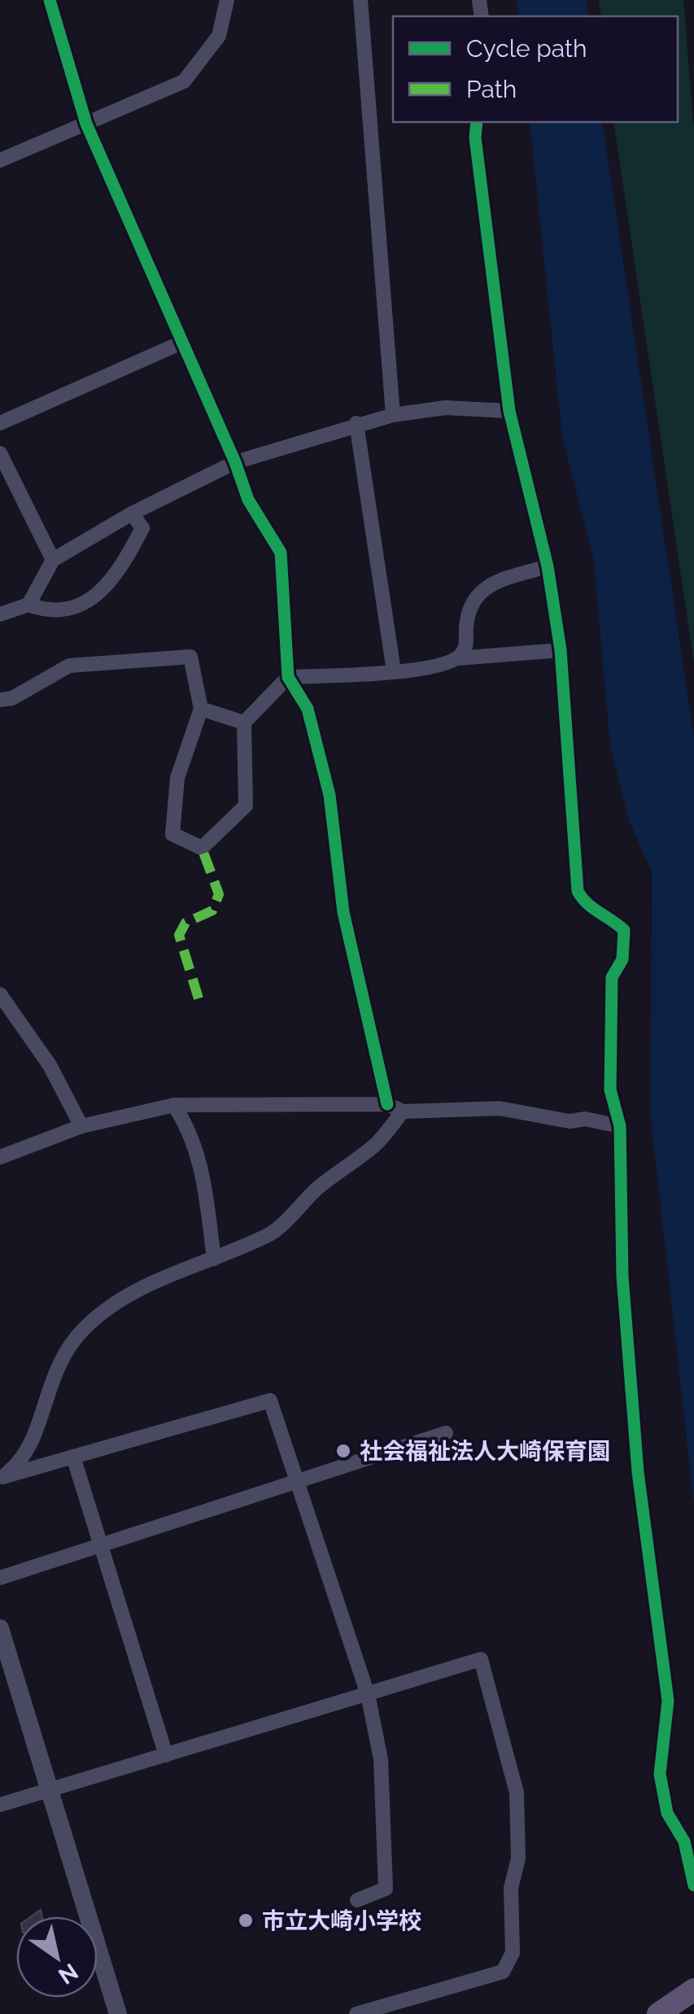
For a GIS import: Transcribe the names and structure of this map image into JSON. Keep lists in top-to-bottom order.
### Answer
{
  "places": ["社会福祉法人大崎保育園", "市立大崎小学校"],
  "legend": ["Cycle path", "Path"],
  "north": "bottom right"
}
